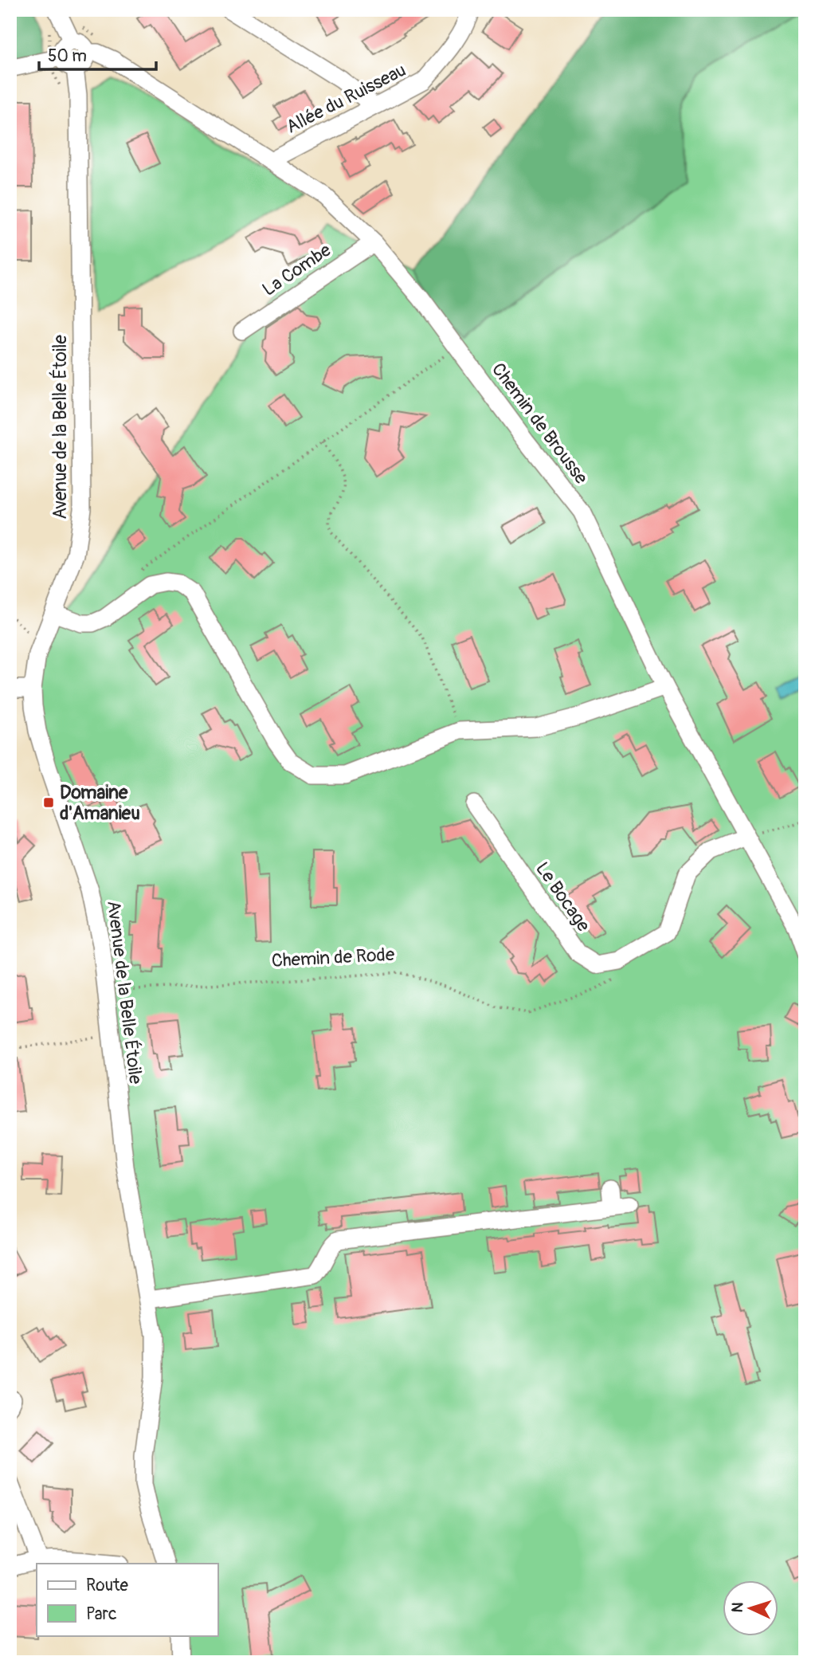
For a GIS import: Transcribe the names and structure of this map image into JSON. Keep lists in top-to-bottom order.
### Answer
{
  "streets": {
    "street": [
      "Allée du Ruisseau",
      "La Combe",
      "Chemin de Brousse",
      "Avenue de la Belle Étoile",
      "Le Bocage"
    ],
    "path": ["Chemin de Rode"]
  },
  "crossings": [
    ["Allée du Ruisseau", "Chemin de Brousse"],
    ["La Combe", "Chemin de Brousse"],
    ["Chemin de Brousse", "Avenue de la Belle Étoile"],
    ["Chemin de Brousse", "Le Bocage"],
    ["Avenue de la Belle Étoile", "Chemin de Rode"]
  ],
  "places": {
    "transit": ["Domaine d'Amanieu"]
  },
  "legend": ["Route", "Parc"],
  "scale_bar": "50 m",
  "north": "left"
}
